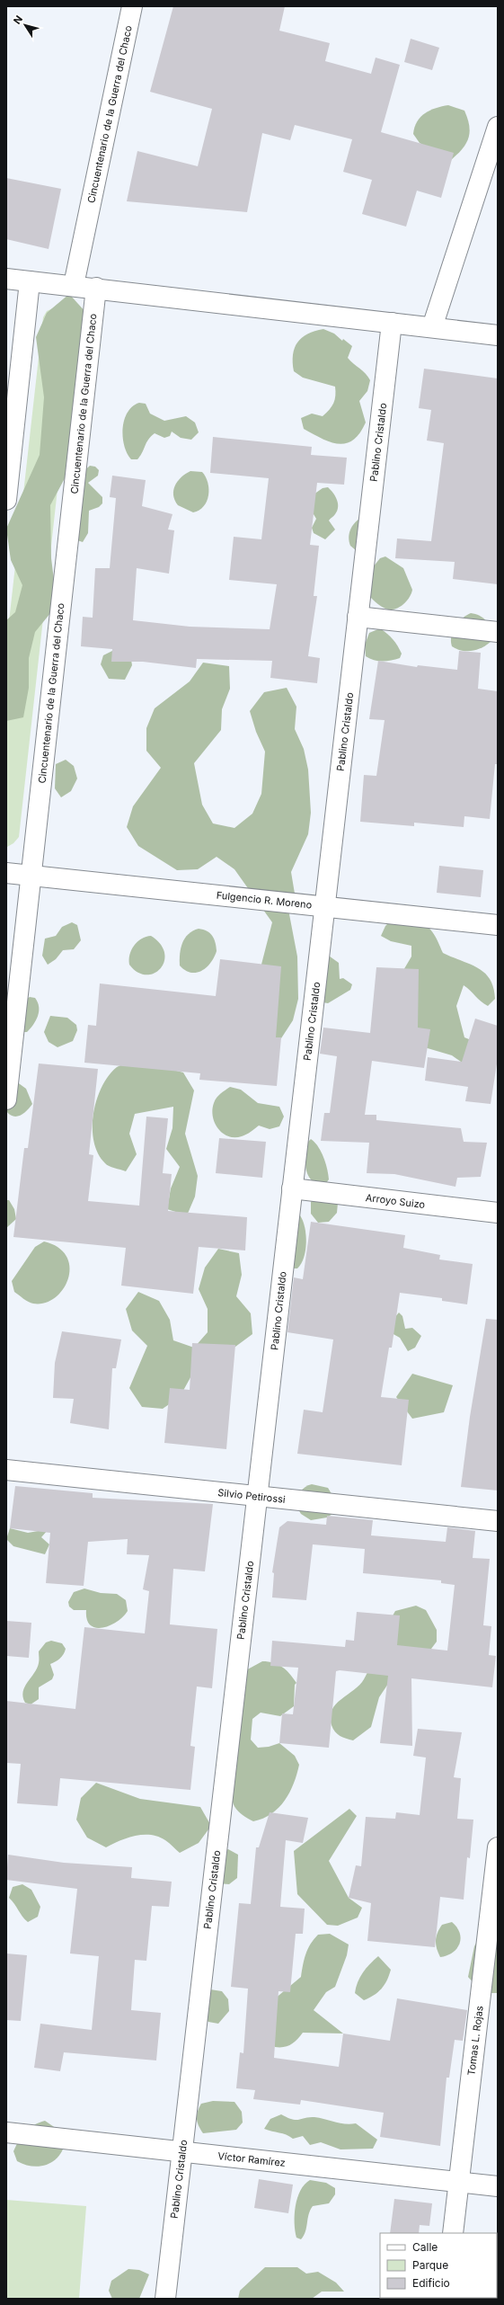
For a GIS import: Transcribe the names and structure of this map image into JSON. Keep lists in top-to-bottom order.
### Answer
{
  "streets": {
    "street": [
      "Cincuentenario de la Guerra del Chaco",
      "Pablino Cristaldo",
      "Fulgencio R. Moreno",
      "Arroyo Suizo",
      "Silvio Petirossi",
      "Tomas L. Rojas",
      "Víctor Ramírez"
    ]
  },
  "crossings": [
    ["Cincuentenario de la Guerra del Chaco", "Fulgencio R. Moreno"],
    ["Pablino Cristaldo", "Fulgencio R. Moreno"],
    ["Pablino Cristaldo", "Arroyo Suizo"],
    ["Pablino Cristaldo", "Silvio Petirossi"],
    ["Pablino Cristaldo", "Víctor Ramírez"],
    ["Tomas L. Rojas", "Víctor Ramírez"]
  ],
  "legend": ["Calle", "Parque", "Edificio"],
  "north": "top left"
}
